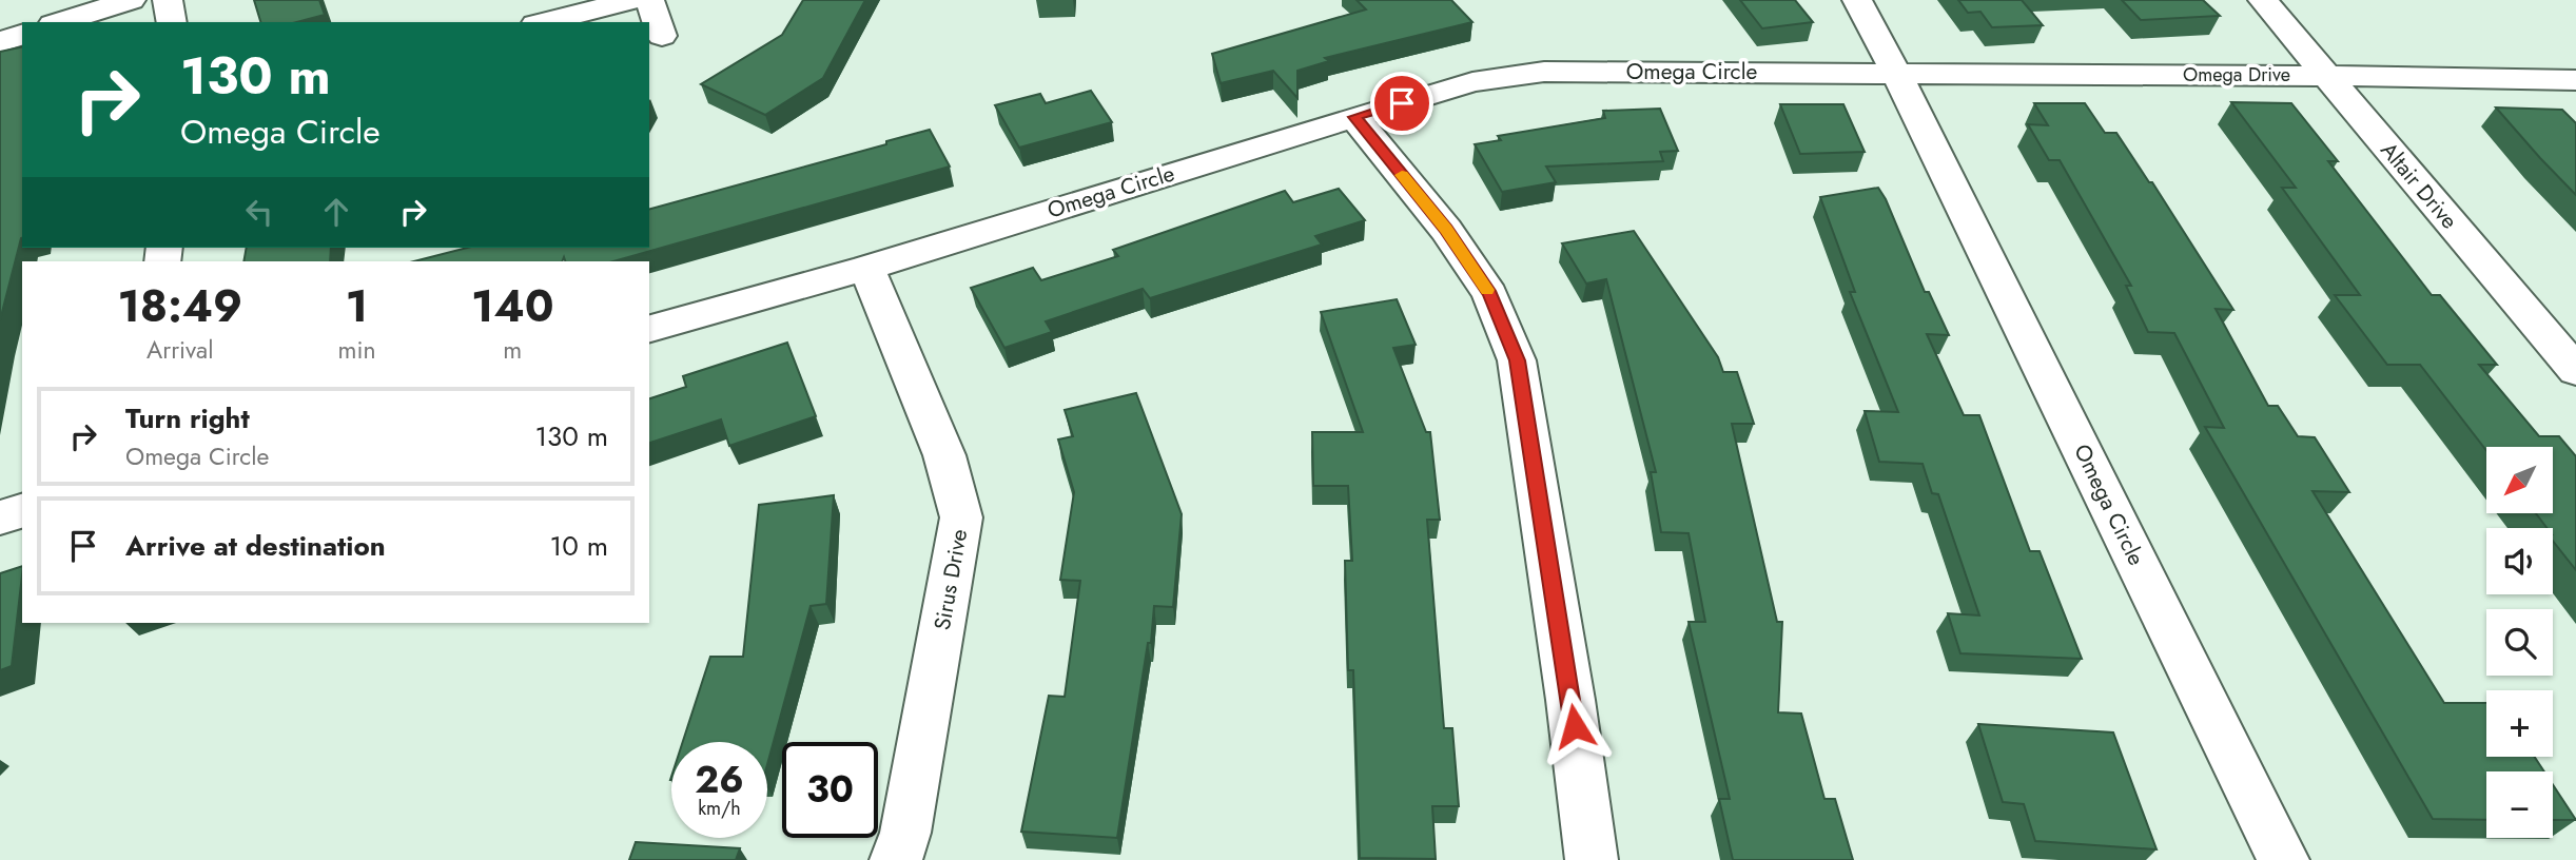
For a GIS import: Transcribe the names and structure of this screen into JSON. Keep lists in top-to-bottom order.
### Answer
{
  "streets": {
    "street": [
      "Omega Circle",
      "Omega Drive",
      "Altair Drive",
      "Sirus Drive"
    ]
  },
  "crossings": [
    ["Omega Circle", "Omega Drive"],
    ["Omega Circle", "Sirus Drive"],
    ["Omega Drive", "Altair Drive"]
  ],
  "north": "bottom left",
  "page": {
    "turn": ["130 m", "Omega Circle"],
    "eta": [
      "18:49",
      "Arrival",
      "1",
      "min",
      "140",
      "m"
    ],
    "list": [
      {
        "name": "Turn right",
        "note": "Omega Circle",
        "value": "130 m"
      },
      {
        "name": "Arrive at destination",
        "value": "10 m"
      }
    ],
    "map_buttons": ["+", "−"],
    "speed": "26 km/h",
    "limit": "30"
  }
}
